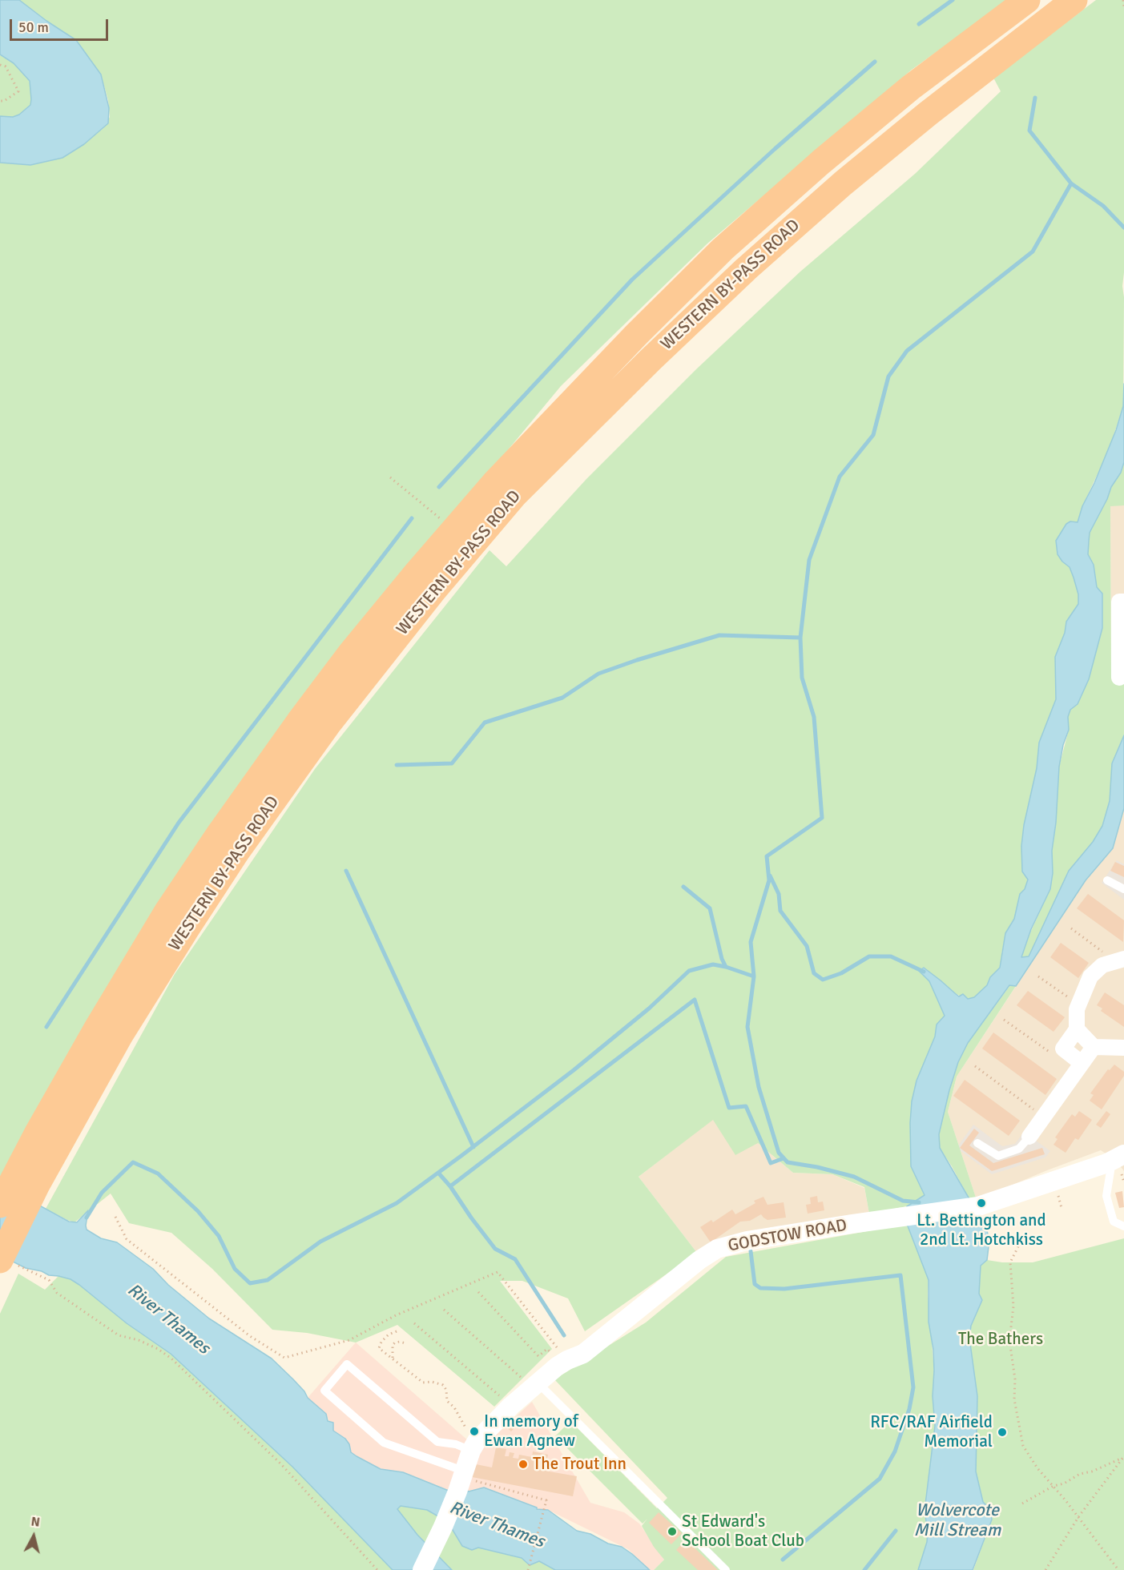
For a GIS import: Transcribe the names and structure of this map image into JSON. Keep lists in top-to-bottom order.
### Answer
{
  "streets": {
    "highway": ["WESTERN BY-PASS ROAD"],
    "street": ["GODSTOW ROAD"]
  },
  "water": ["River Thames", "Wolvercote Mill Stream"],
  "parks": ["The Bathers"],
  "places": [
    "Lt. Bettington and 2nd Lt. Hotchkiss",
    "In memory of Ewan Agnew",
    "RFC/RAF Airfield Memorial",
    "The Trout Inn",
    "St Edward's School Boat Club"
  ],
  "scale_bar": "50 m",
  "north": "top"
}
